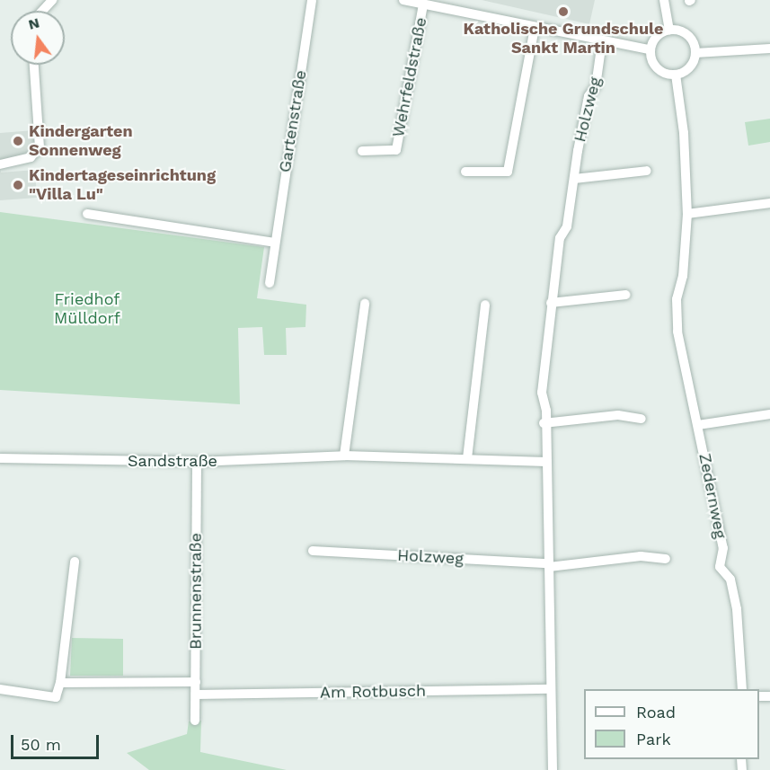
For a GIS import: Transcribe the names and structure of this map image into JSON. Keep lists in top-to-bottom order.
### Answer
{
  "streets": {
    "street": [
      "Wehrfeldstraße",
      "Holzweg",
      "Gartenstraße",
      "Sandstraße",
      "Zedernweg",
      "Brunnenstraße",
      "Am Rotbusch"
    ]
  },
  "crossings": [
    ["Wehrfeldstraße", "Holzweg"],
    ["Wehrfeldstraße", "Zedernweg"],
    ["Holzweg", "Sandstraße"],
    ["Holzweg", "Am Rotbusch"],
    ["Sandstraße", "Brunnenstraße"],
    ["Brunnenstraße", "Am Rotbusch"]
  ],
  "parks": ["Friedhof Mülldorf"],
  "places": ["Katholische Grundschule Sankt Martin", "Kindergarten Sonnenweg", "Kindertageseinrichtung \"Villa Lu\""],
  "legend": ["Road", "Park"],
  "scale_bar": "50 m",
  "north": "top"
}
